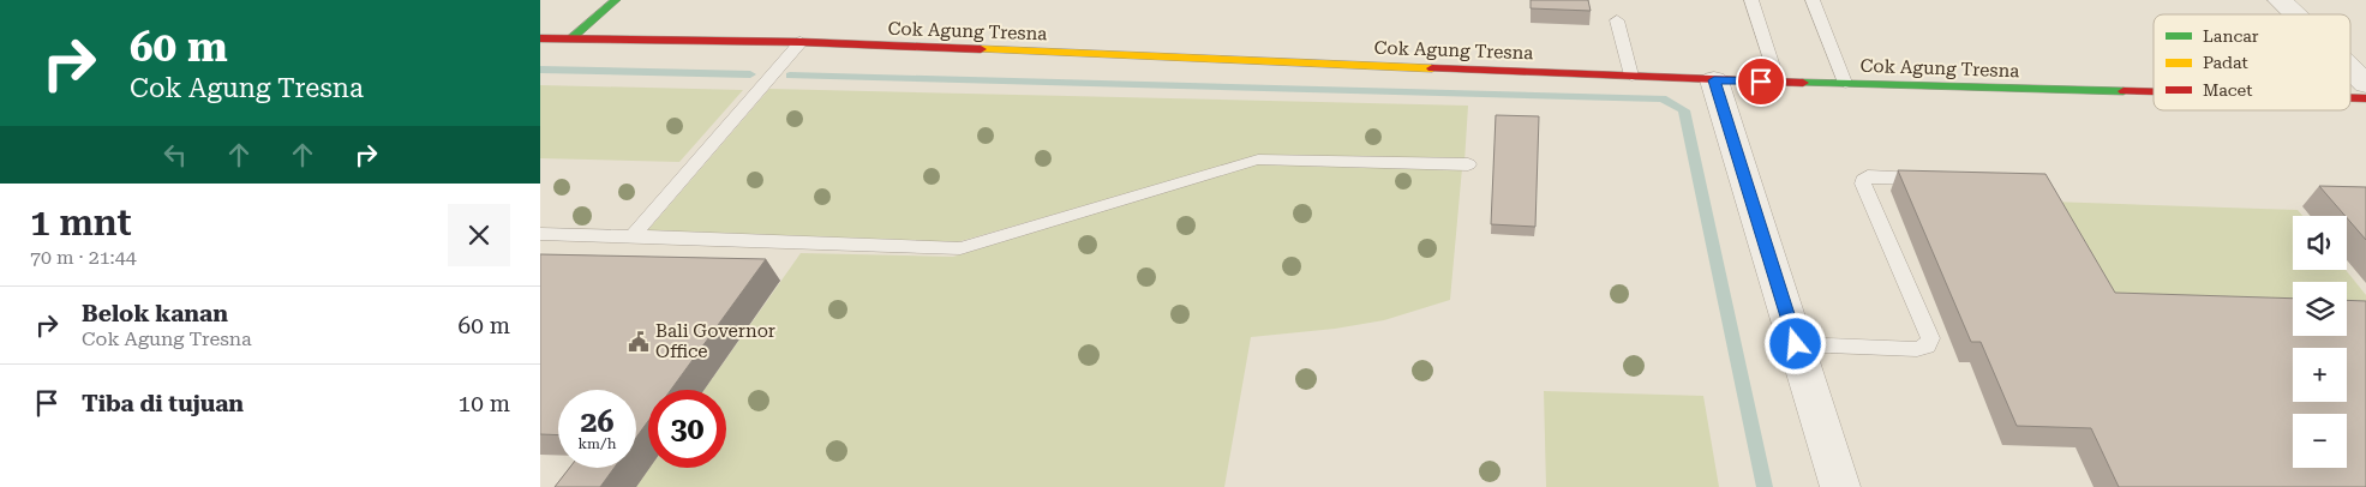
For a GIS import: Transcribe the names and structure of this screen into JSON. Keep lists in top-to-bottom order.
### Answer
{
  "streets": {
    "main road": ["Cok Agung Tresna"]
  },
  "places": {
    "public building": ["Bali Governor Office"]
  },
  "legend": ["Lancar", "Padat", "Macet"],
  "page": {
    "turn": ["60 m", "Cok Agung Tresna"],
    "heading": ["1 mnt", "70 m · 21:44"],
    "map_buttons": ["+", "−"],
    "list": [
      {
        "name": "Belok kanan",
        "note": "Cok Agung Tresna",
        "value": "60 m"
      },
      {
        "name": "Tiba di tujuan",
        "value": "10 m"
      }
    ],
    "speed": "26 km/h",
    "limit": "30"
  }
}
